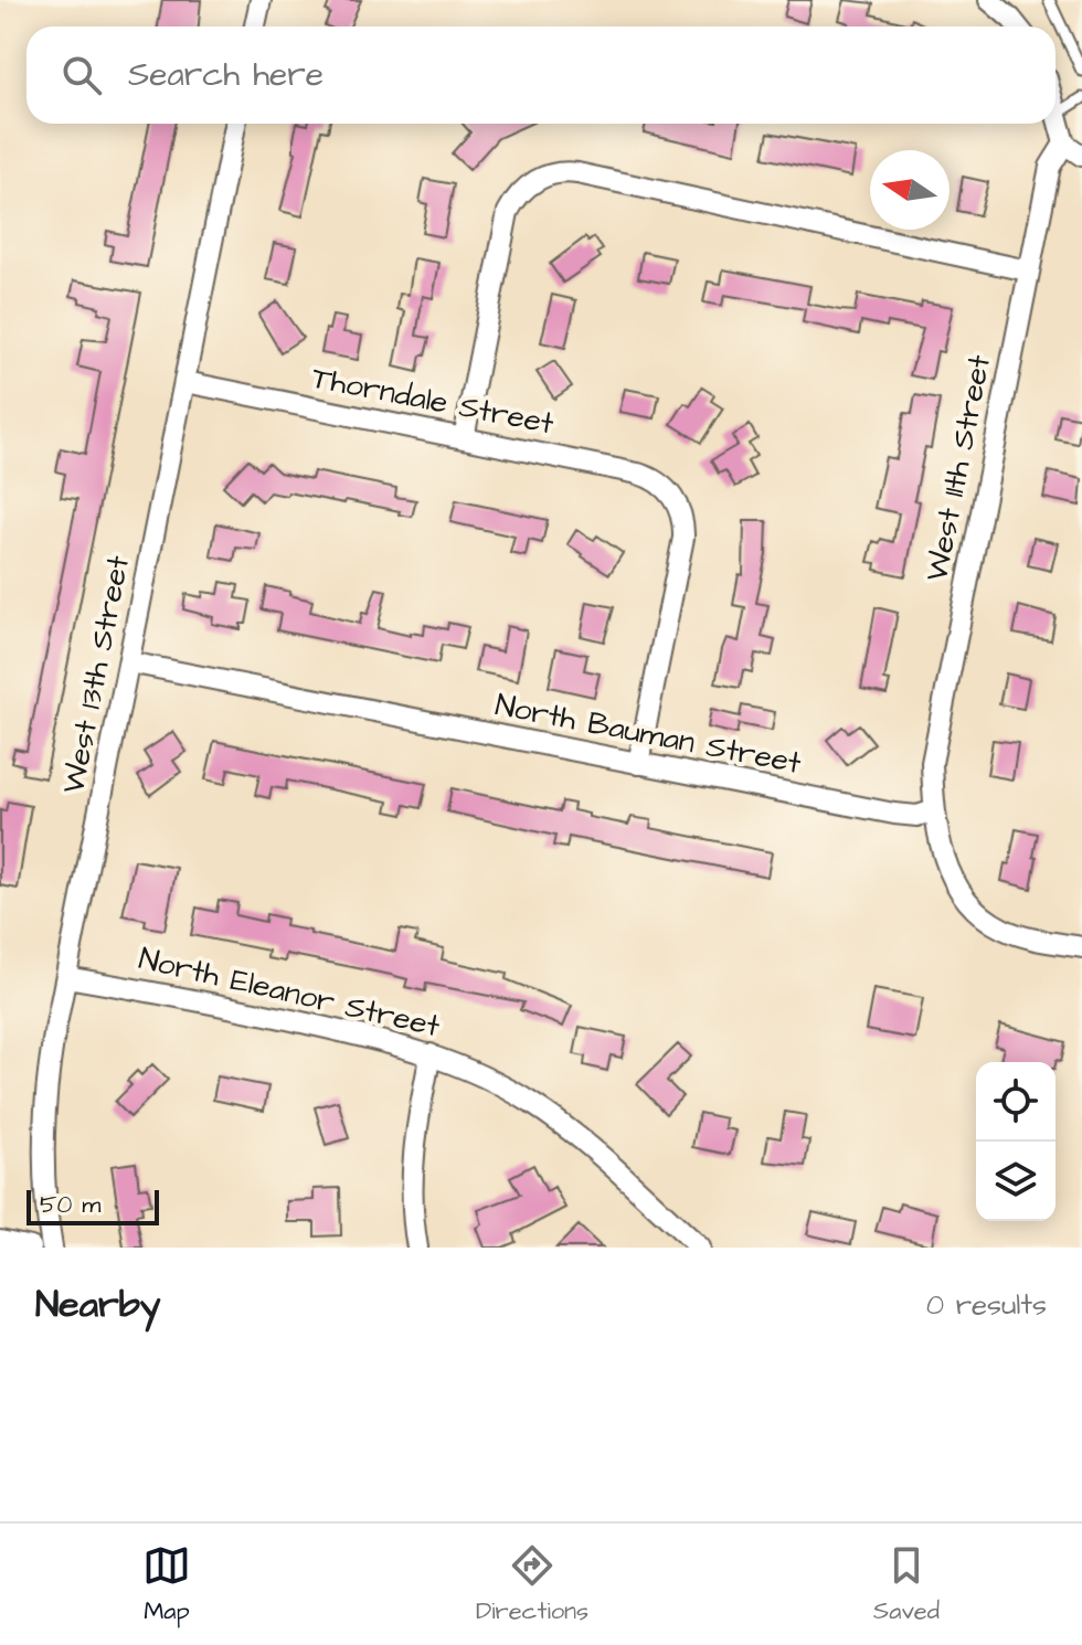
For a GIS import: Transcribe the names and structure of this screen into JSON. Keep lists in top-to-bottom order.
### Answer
{
  "streets": {
    "street": [
      "Thorndale Street",
      "West 11th Street",
      "West 13th Street",
      "North Bauman Street",
      "North Eleanor Street"
    ]
  },
  "crossings": [
    ["Thorndale Street", "West 13th Street"],
    ["Thorndale Street", "North Bauman Street"],
    ["West 11th Street", "North Bauman Street"],
    ["West 13th Street", "North Bauman Street"],
    ["West 13th Street", "North Eleanor Street"]
  ],
  "scale_bar": "50 m",
  "north": "left",
  "page": {
    "search": "Search here",
    "scale": "50 m",
    "heading": ["Nearby", "0 results"],
    "nav": ["Map", "Directions", "Saved"]
  }
}
